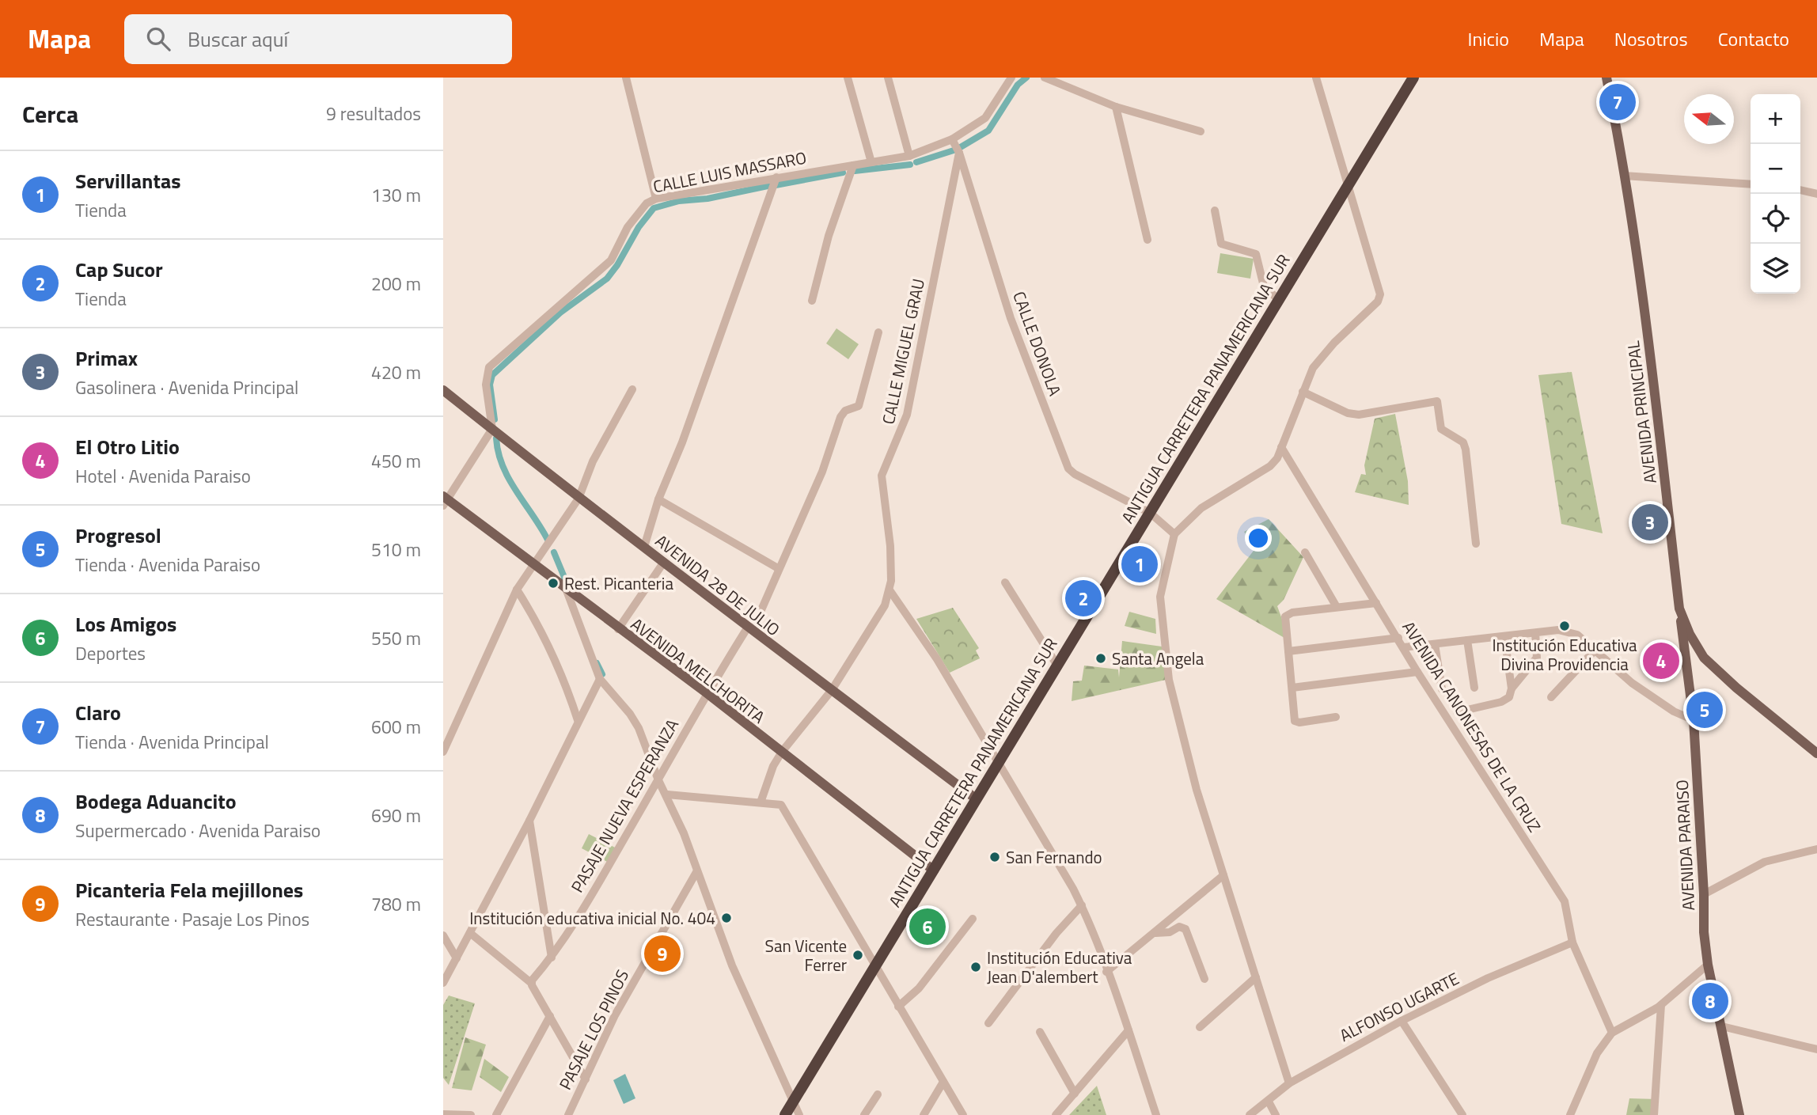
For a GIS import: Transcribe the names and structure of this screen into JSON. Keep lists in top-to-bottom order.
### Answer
{
  "streets": {
    "highway": ["ANTIGUA CARRETERA PANAMERICANA SUR"],
    "main road": [
      "AVENIDA PRINCIPAL",
      "AVENIDA 28 DE JULIO",
      "AVENIDA MELCHORITA",
      "AVENIDA PARAISO"
    ],
    "street": [
      "CALLE LUIS MASSARO",
      "CALLE DONOLA",
      "CALLE MIGUEL GRAU",
      "AVENIDA CANONESAS DE LA CRUZ",
      "PASAJE NUEVA ESPERANZA",
      "ALFONSO UGARTE",
      "PASAJE LOS PINOS"
    ]
  },
  "crossings": [
    ["CALLE LUIS MASSARO", "CALLE DONOLA"],
    ["CALLE LUIS MASSARO", "AVENIDA 28 DE JULIO"],
    ["CALLE DONOLA", "CALLE MIGUEL GRAU"],
    ["CALLE DONOLA", "ANTIGUA CARRETERA PANAMERICANA SUR"],
    ["CALLE MIGUEL GRAU", "AVENIDA 28 DE JULIO"],
    ["CALLE MIGUEL GRAU", "AVENIDA MELCHORITA"],
    ["ANTIGUA CARRETERA PANAMERICANA SUR", "AVENIDA 28 DE JULIO"],
    ["ANTIGUA CARRETERA PANAMERICANA SUR", "AVENIDA MELCHORITA"],
    ["AVENIDA PRINCIPAL", "AVENIDA PARAISO"],
    ["AVENIDA 28 DE JULIO", "PASAJE NUEVA ESPERANZA"],
    ["AVENIDA MELCHORITA", "PASAJE NUEVA ESPERANZA"],
    ["AVENIDA CANONESAS DE LA CRUZ", "ALFONSO UGARTE"]
  ],
  "places": [
    "Rest. Picanteria",
    "Institución Educativa Divina Providencia",
    "Santa Angela",
    "San Fernando",
    "Institución educativa inicial No. 404",
    "San Vicente Ferrer",
    "Institución Educativa Jean D'alembert"
  ],
  "north": "left",
  "page": {
    "header": "Mapa",
    "search": "Buscar aquí",
    "nav": [
      "Inicio",
      "Mapa",
      "Nosotros",
      "Contacto"
    ],
    "heading": ["Cerca", "9 resultados"],
    "pins": [
      "7",
      "3",
      "1",
      "2",
      "4",
      "5",
      "6",
      "9",
      "8"
    ],
    "map_buttons": ["+", "−"],
    "list": [
      {
        "mark": "1",
        "name": "Servillantas",
        "note": "Tienda",
        "value": "130 m"
      },
      {
        "mark": "2",
        "name": "Cap Sucor",
        "note": "Tienda",
        "value": "200 m"
      },
      {
        "mark": "3",
        "name": "Primax",
        "note": "Gasolinera · Avenida Principal",
        "value": "420 m"
      },
      {
        "mark": "4",
        "name": "El Otro Litio",
        "note": "Hotel · Avenida Paraiso",
        "value": "450 m"
      },
      {
        "mark": "5",
        "name": "Progresol",
        "note": "Tienda · Avenida Paraiso",
        "value": "510 m"
      },
      {
        "mark": "6",
        "name": "Los Amigos",
        "note": "Deportes",
        "value": "550 m"
      },
      {
        "mark": "7",
        "name": "Claro",
        "note": "Tienda · Avenida Principal",
        "value": "600 m"
      },
      {
        "mark": "8",
        "name": "Bodega Aduancito",
        "note": "Supermercado · Avenida Paraiso",
        "value": "690 m"
      },
      {
        "mark": "9",
        "name": "Picanteria Fela mejillones",
        "note": "Restaurante · Pasaje Los Pinos",
        "value": "780 m"
      }
    ]
  }
}
